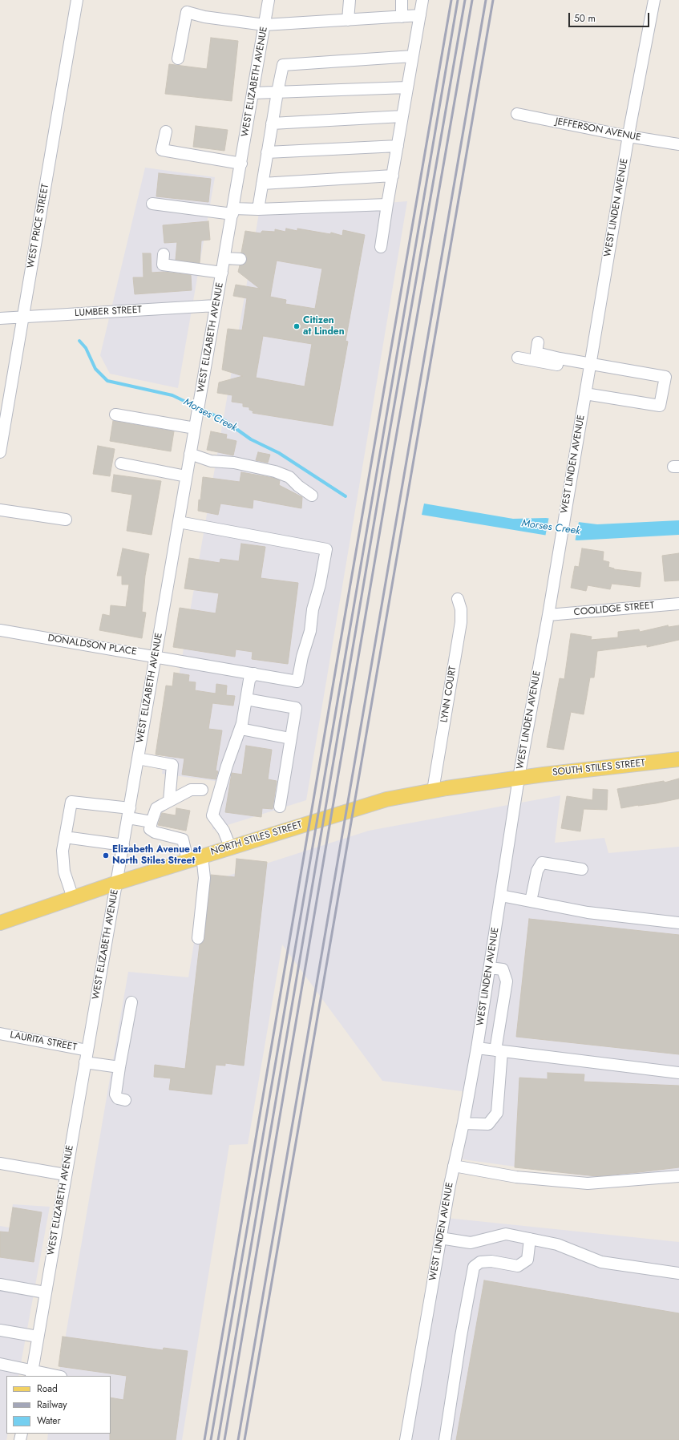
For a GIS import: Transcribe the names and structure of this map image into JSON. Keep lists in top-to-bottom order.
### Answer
{
  "streets": {
    "main road": ["SOUTH STILES STREET", "NORTH STILES STREET"],
    "street": [
      "WEST ELIZABETH AVENUE",
      "JEFFERSON AVENUE",
      "WEST LINDEN AVENUE",
      "WEST PRICE STREET",
      "LUMBER STREET",
      "COOLIDGE STREET",
      "DONALDSON PLACE",
      "LYNN COURT",
      "LAURITA STREET"
    ]
  },
  "crossings": [
    ["WEST ELIZABETH AVENUE", "LUMBER STREET"],
    ["WEST ELIZABETH AVENUE", "DONALDSON PLACE"],
    ["WEST ELIZABETH AVENUE", "NORTH STILES STREET"],
    ["WEST ELIZABETH AVENUE", "LAURITA STREET"],
    ["JEFFERSON AVENUE", "WEST LINDEN AVENUE"],
    ["WEST LINDEN AVENUE", "COOLIDGE STREET"],
    ["WEST LINDEN AVENUE", "SOUTH STILES STREET"],
    ["WEST LINDEN AVENUE", "NORTH STILES STREET"],
    ["WEST PRICE STREET", "LUMBER STREET"],
    ["LYNN COURT", "NORTH STILES STREET"],
    ["SOUTH STILES STREET", "NORTH STILES STREET"]
  ],
  "water": ["Morses Creek"],
  "places": ["Citizen at Linden", "Elizabeth Avenue at North Stiles Street"],
  "legend": ["Road", "Railway", "Water"],
  "scale_bar": "50 m"
}
